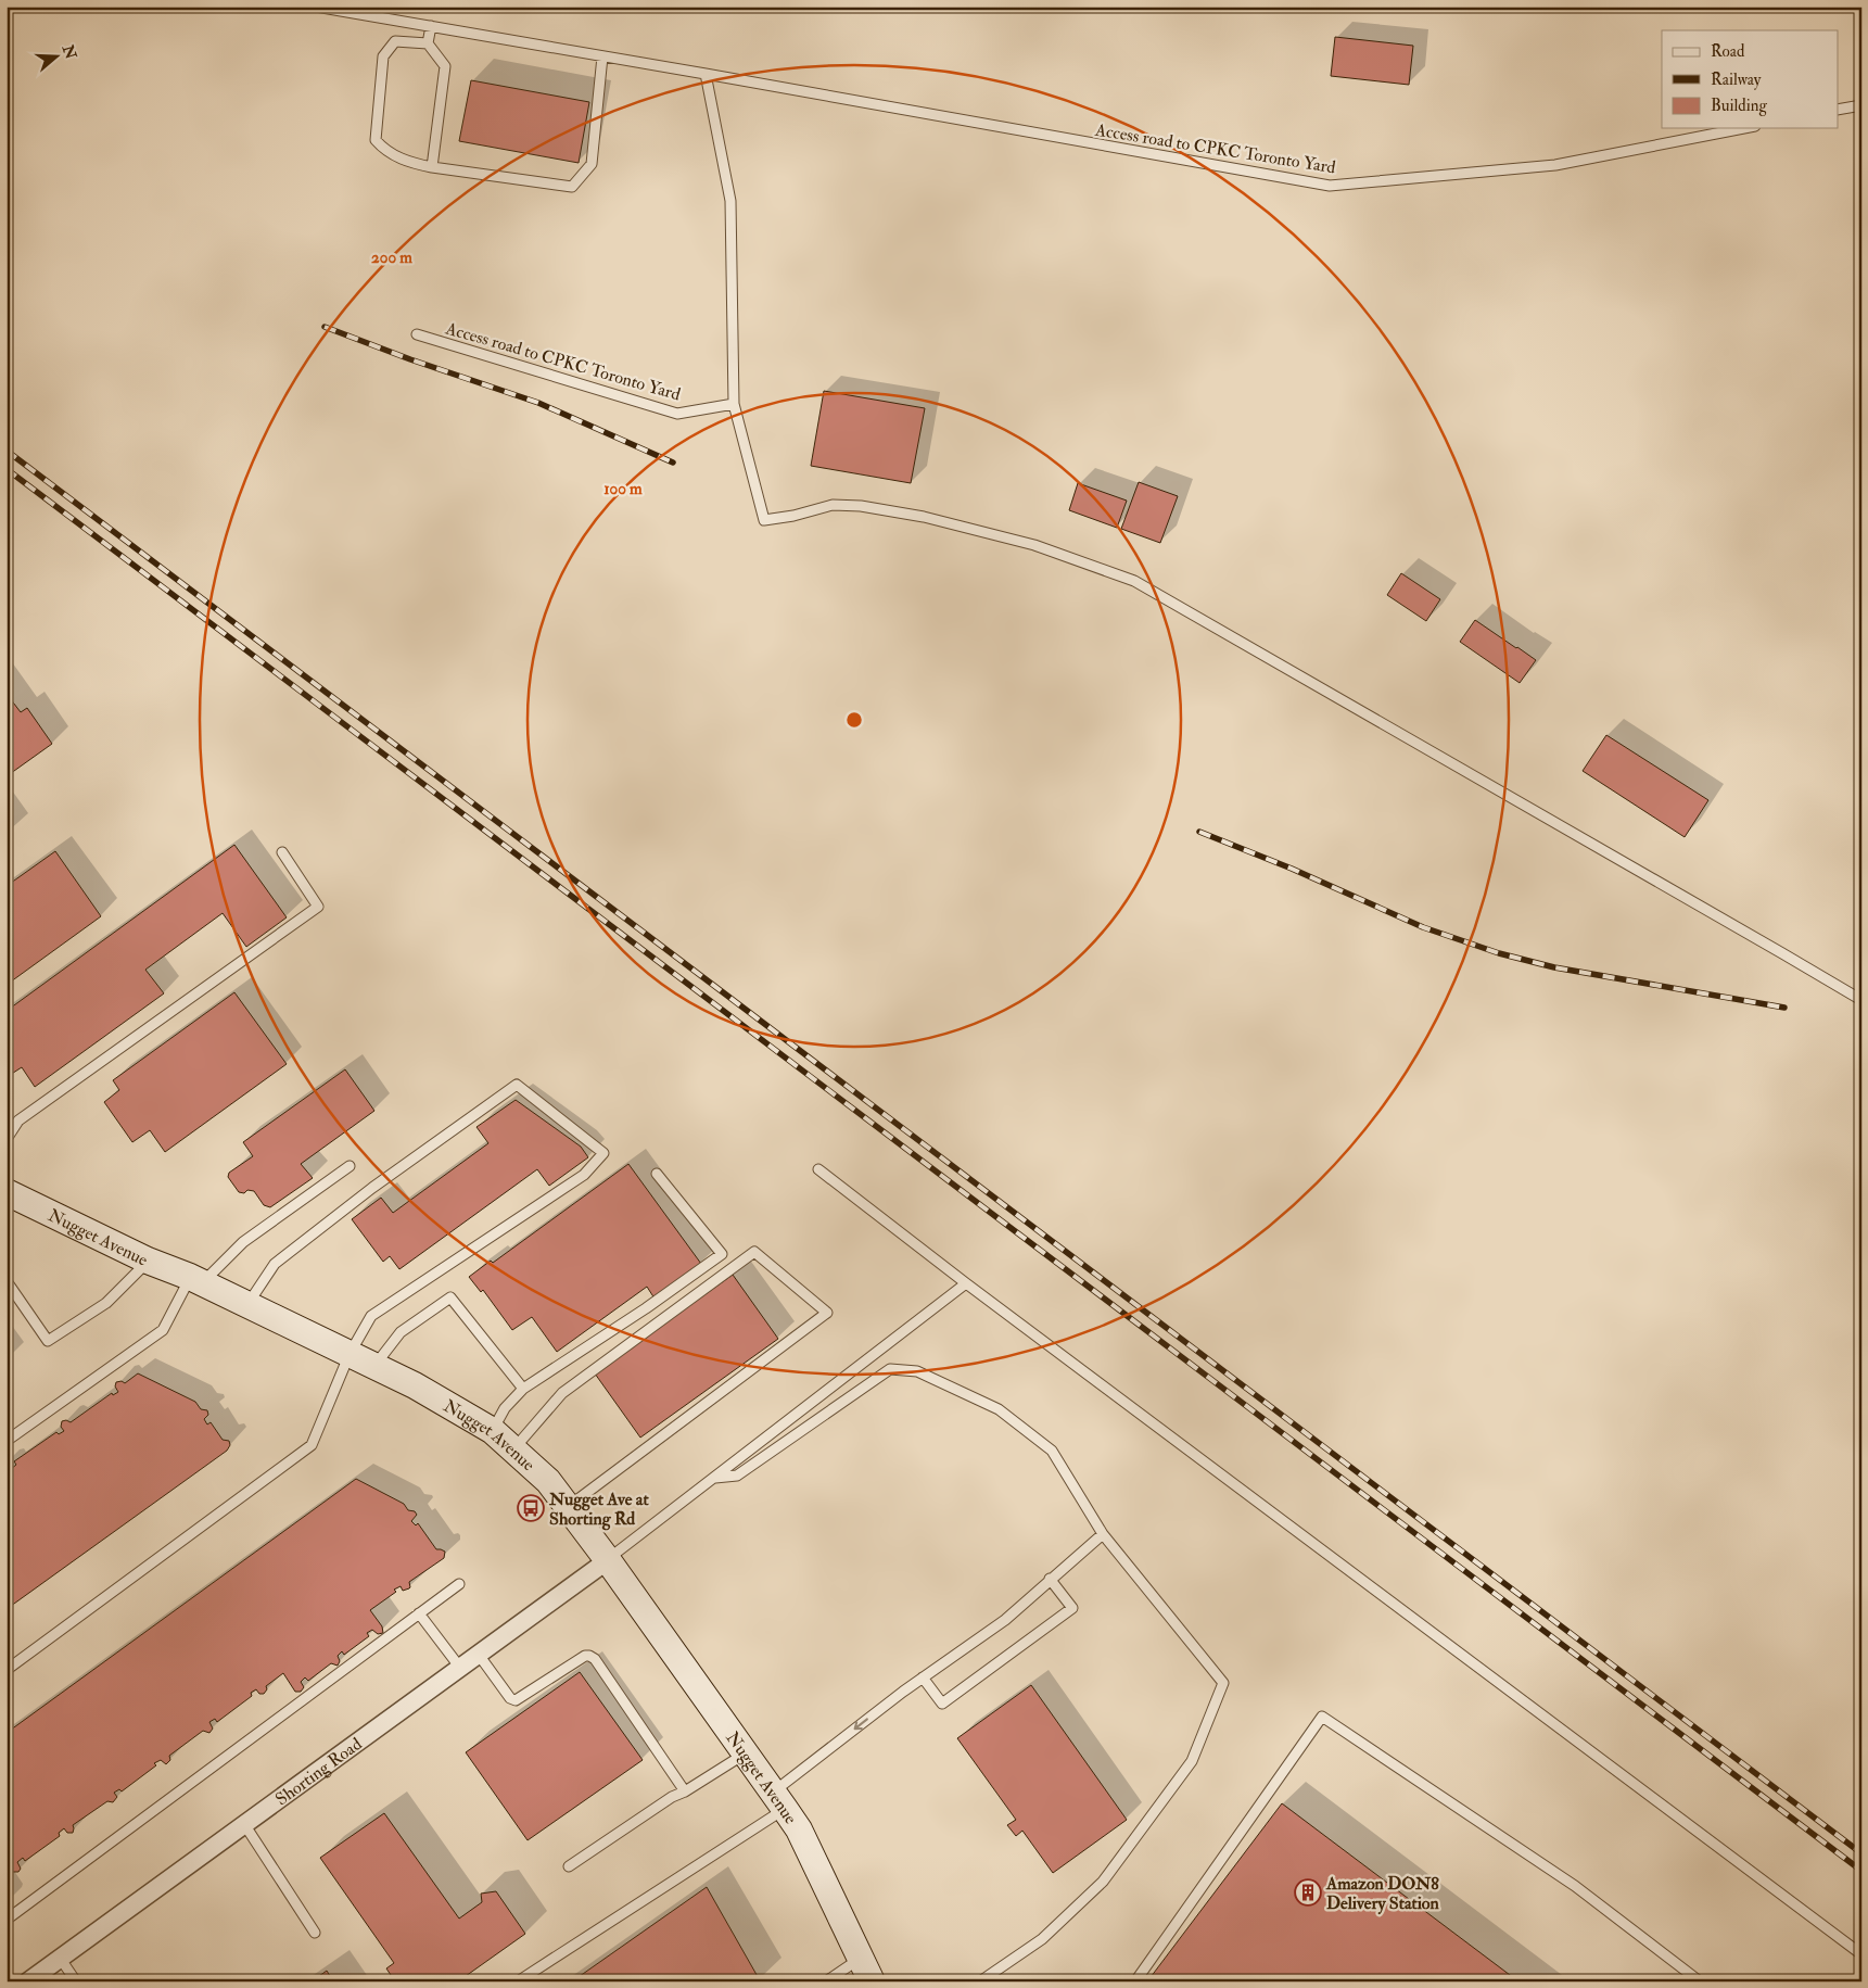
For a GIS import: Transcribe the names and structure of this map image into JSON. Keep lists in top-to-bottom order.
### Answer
{
  "streets": {
    "street": ["Nugget Avenue", "Shorting Road"],
    "lane": ["Access road to CPKC Toronto Yard"]
  },
  "crossings": [
    ["Nugget Avenue", "Shorting Road"]
  ],
  "places": {
    "bus stop": ["Nugget Ave at Shorting Rd"],
    "building": ["Amazon DON8 Delivery Station"]
  },
  "legend": ["Road", "Railway", "Building"],
  "north": "right",
  "rings": ["200 m", "100 m"]
}
